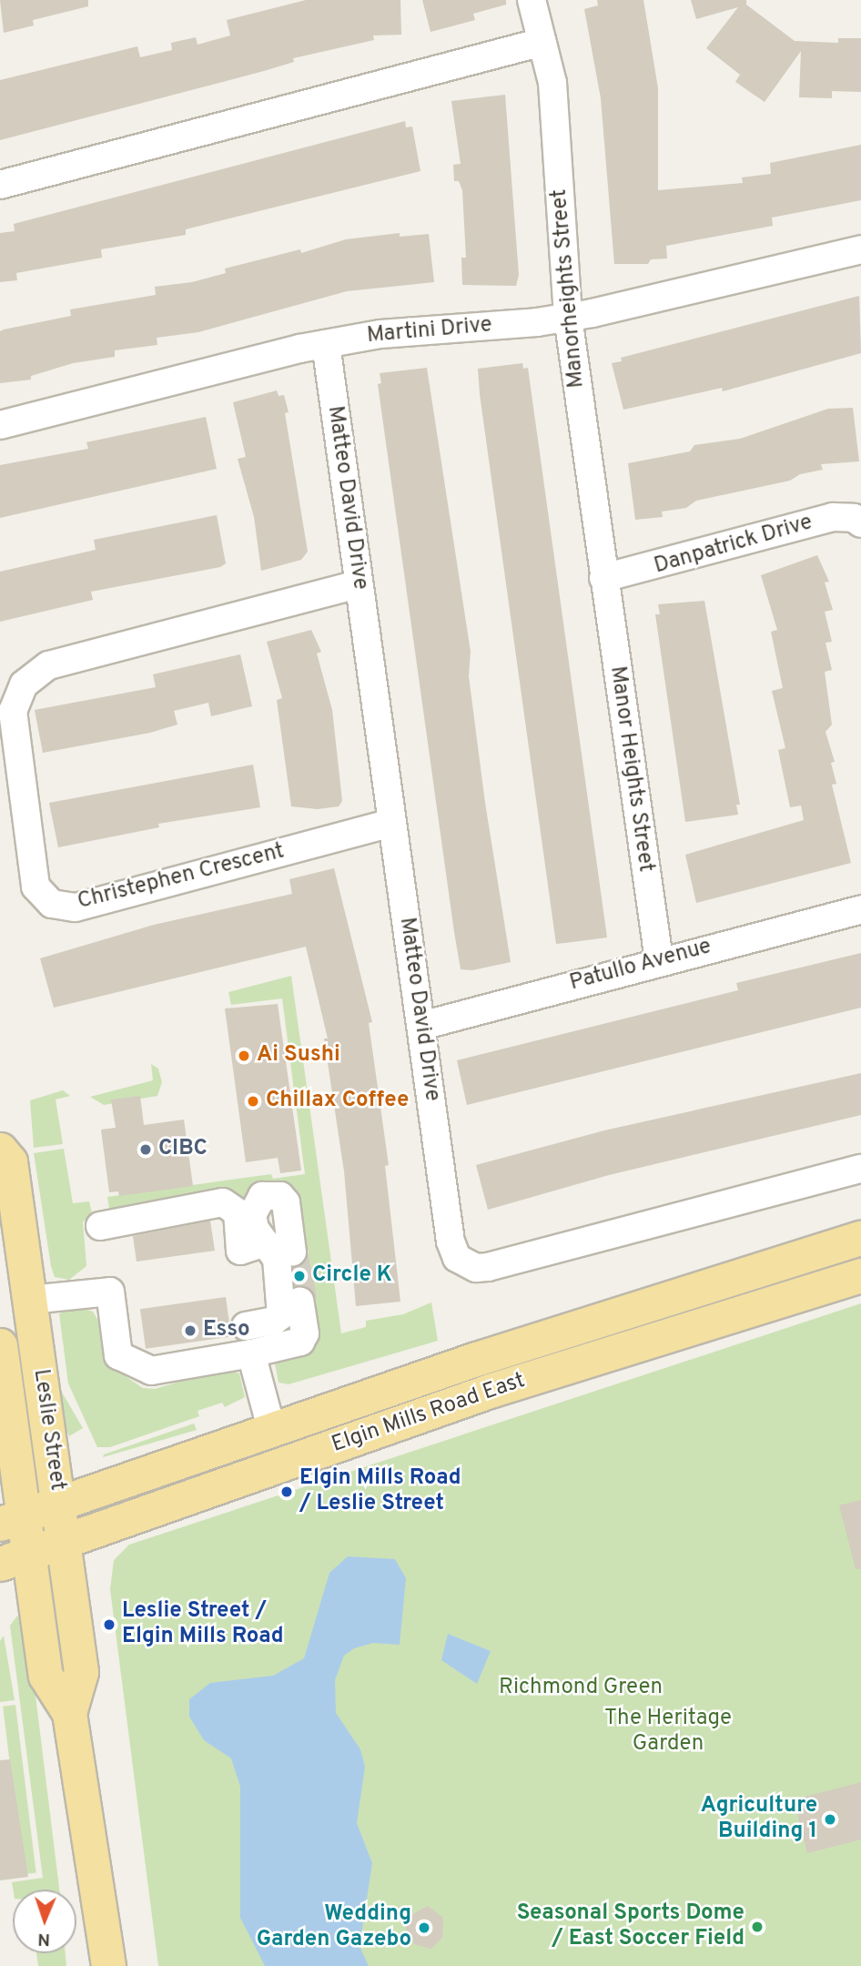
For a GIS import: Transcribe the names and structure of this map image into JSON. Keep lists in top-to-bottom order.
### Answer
{
  "streets": {
    "main road": ["Elgin Mills Road East", "Leslie Street"],
    "street": [
      "Manorheights Street",
      "Martini Drive",
      "Matteo David Drive",
      "Danpatrick Drive",
      "Manor Heights Street",
      "Christephen Crescent",
      "Patullo Avenue"
    ]
  },
  "crossings": [
    ["Manorheights Street", "Martini Drive"],
    ["Manorheights Street", "Danpatrick Drive"],
    ["Manorheights Street", "Manor Heights Street"],
    ["Martini Drive", "Matteo David Drive"],
    ["Matteo David Drive", "Christephen Crescent"],
    ["Matteo David Drive", "Patullo Avenue"],
    ["Danpatrick Drive", "Manor Heights Street"],
    ["Manor Heights Street", "Patullo Avenue"],
    ["Elgin Mills Road East", "Leslie Street"]
  ],
  "parks": ["Richmond Green", "The Heritage Garden"],
  "places": [
    "Ai Sushi",
    "Chillax Coffee",
    "CIBC",
    "Circle K",
    "Esso",
    "Elgin Mills Road / Leslie Street",
    "Leslie Street / Elgin Mills Road",
    "Agriculture Building 1",
    "Seasonal Sports Dome / East Soccer Field",
    "Wedding Garden Gazebo"
  ],
  "north": "bottom"
}
